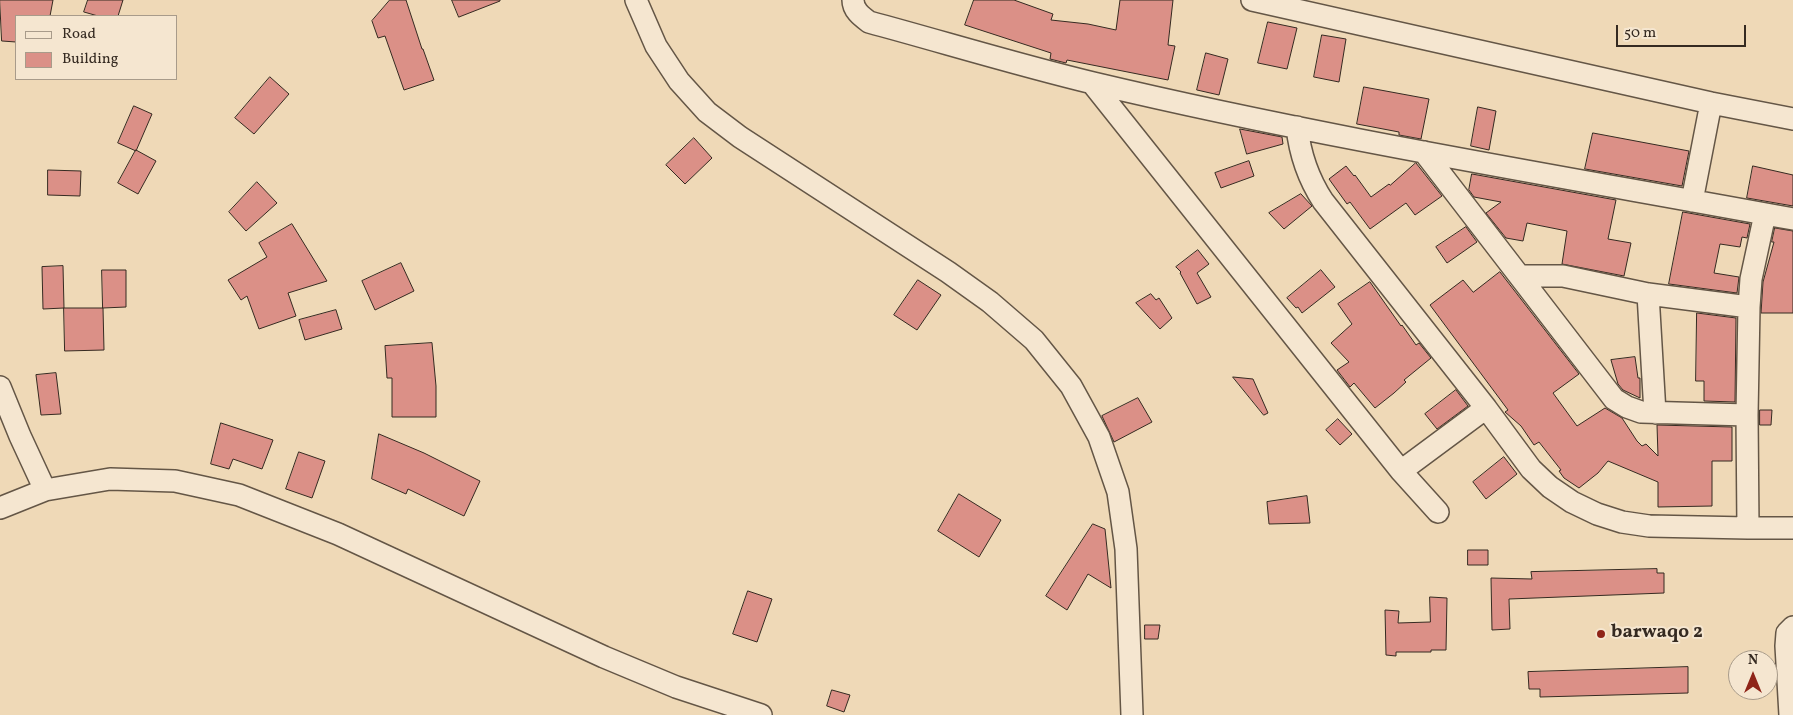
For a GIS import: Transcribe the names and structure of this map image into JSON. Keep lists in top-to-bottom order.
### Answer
{
  "places": ["barwaqo 2"],
  "legend": ["Road", "Building"],
  "scale_bar": "50 m",
  "north": "top"
}
